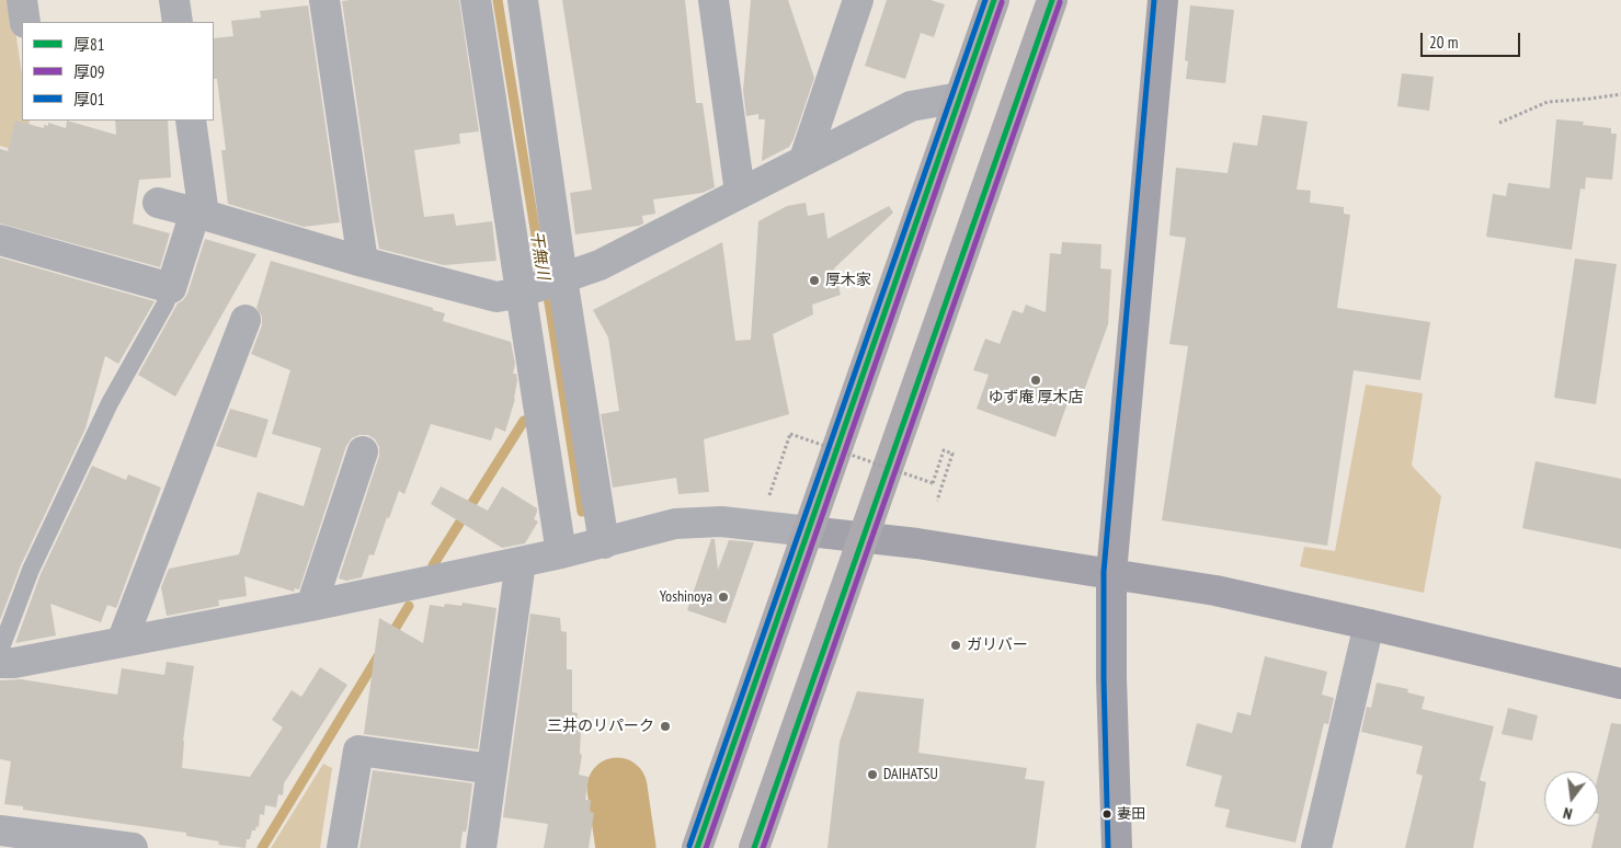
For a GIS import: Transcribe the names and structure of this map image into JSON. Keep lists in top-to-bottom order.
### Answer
{
  "water": ["干無川"],
  "places": [
    "厚木家",
    "ゆず庵 厚木店",
    "Yoshinoya",
    "ガリバー",
    "三井のリパーク",
    "DAIHATSU",
    "妻田"
  ],
  "lines": ["transit line 厚81", "transit line 厚01", "transit line 厚09"],
  "legend": ["厚81", "厚09", "厚01"],
  "scale_bar": "20 m",
  "north": "bottom"
}
